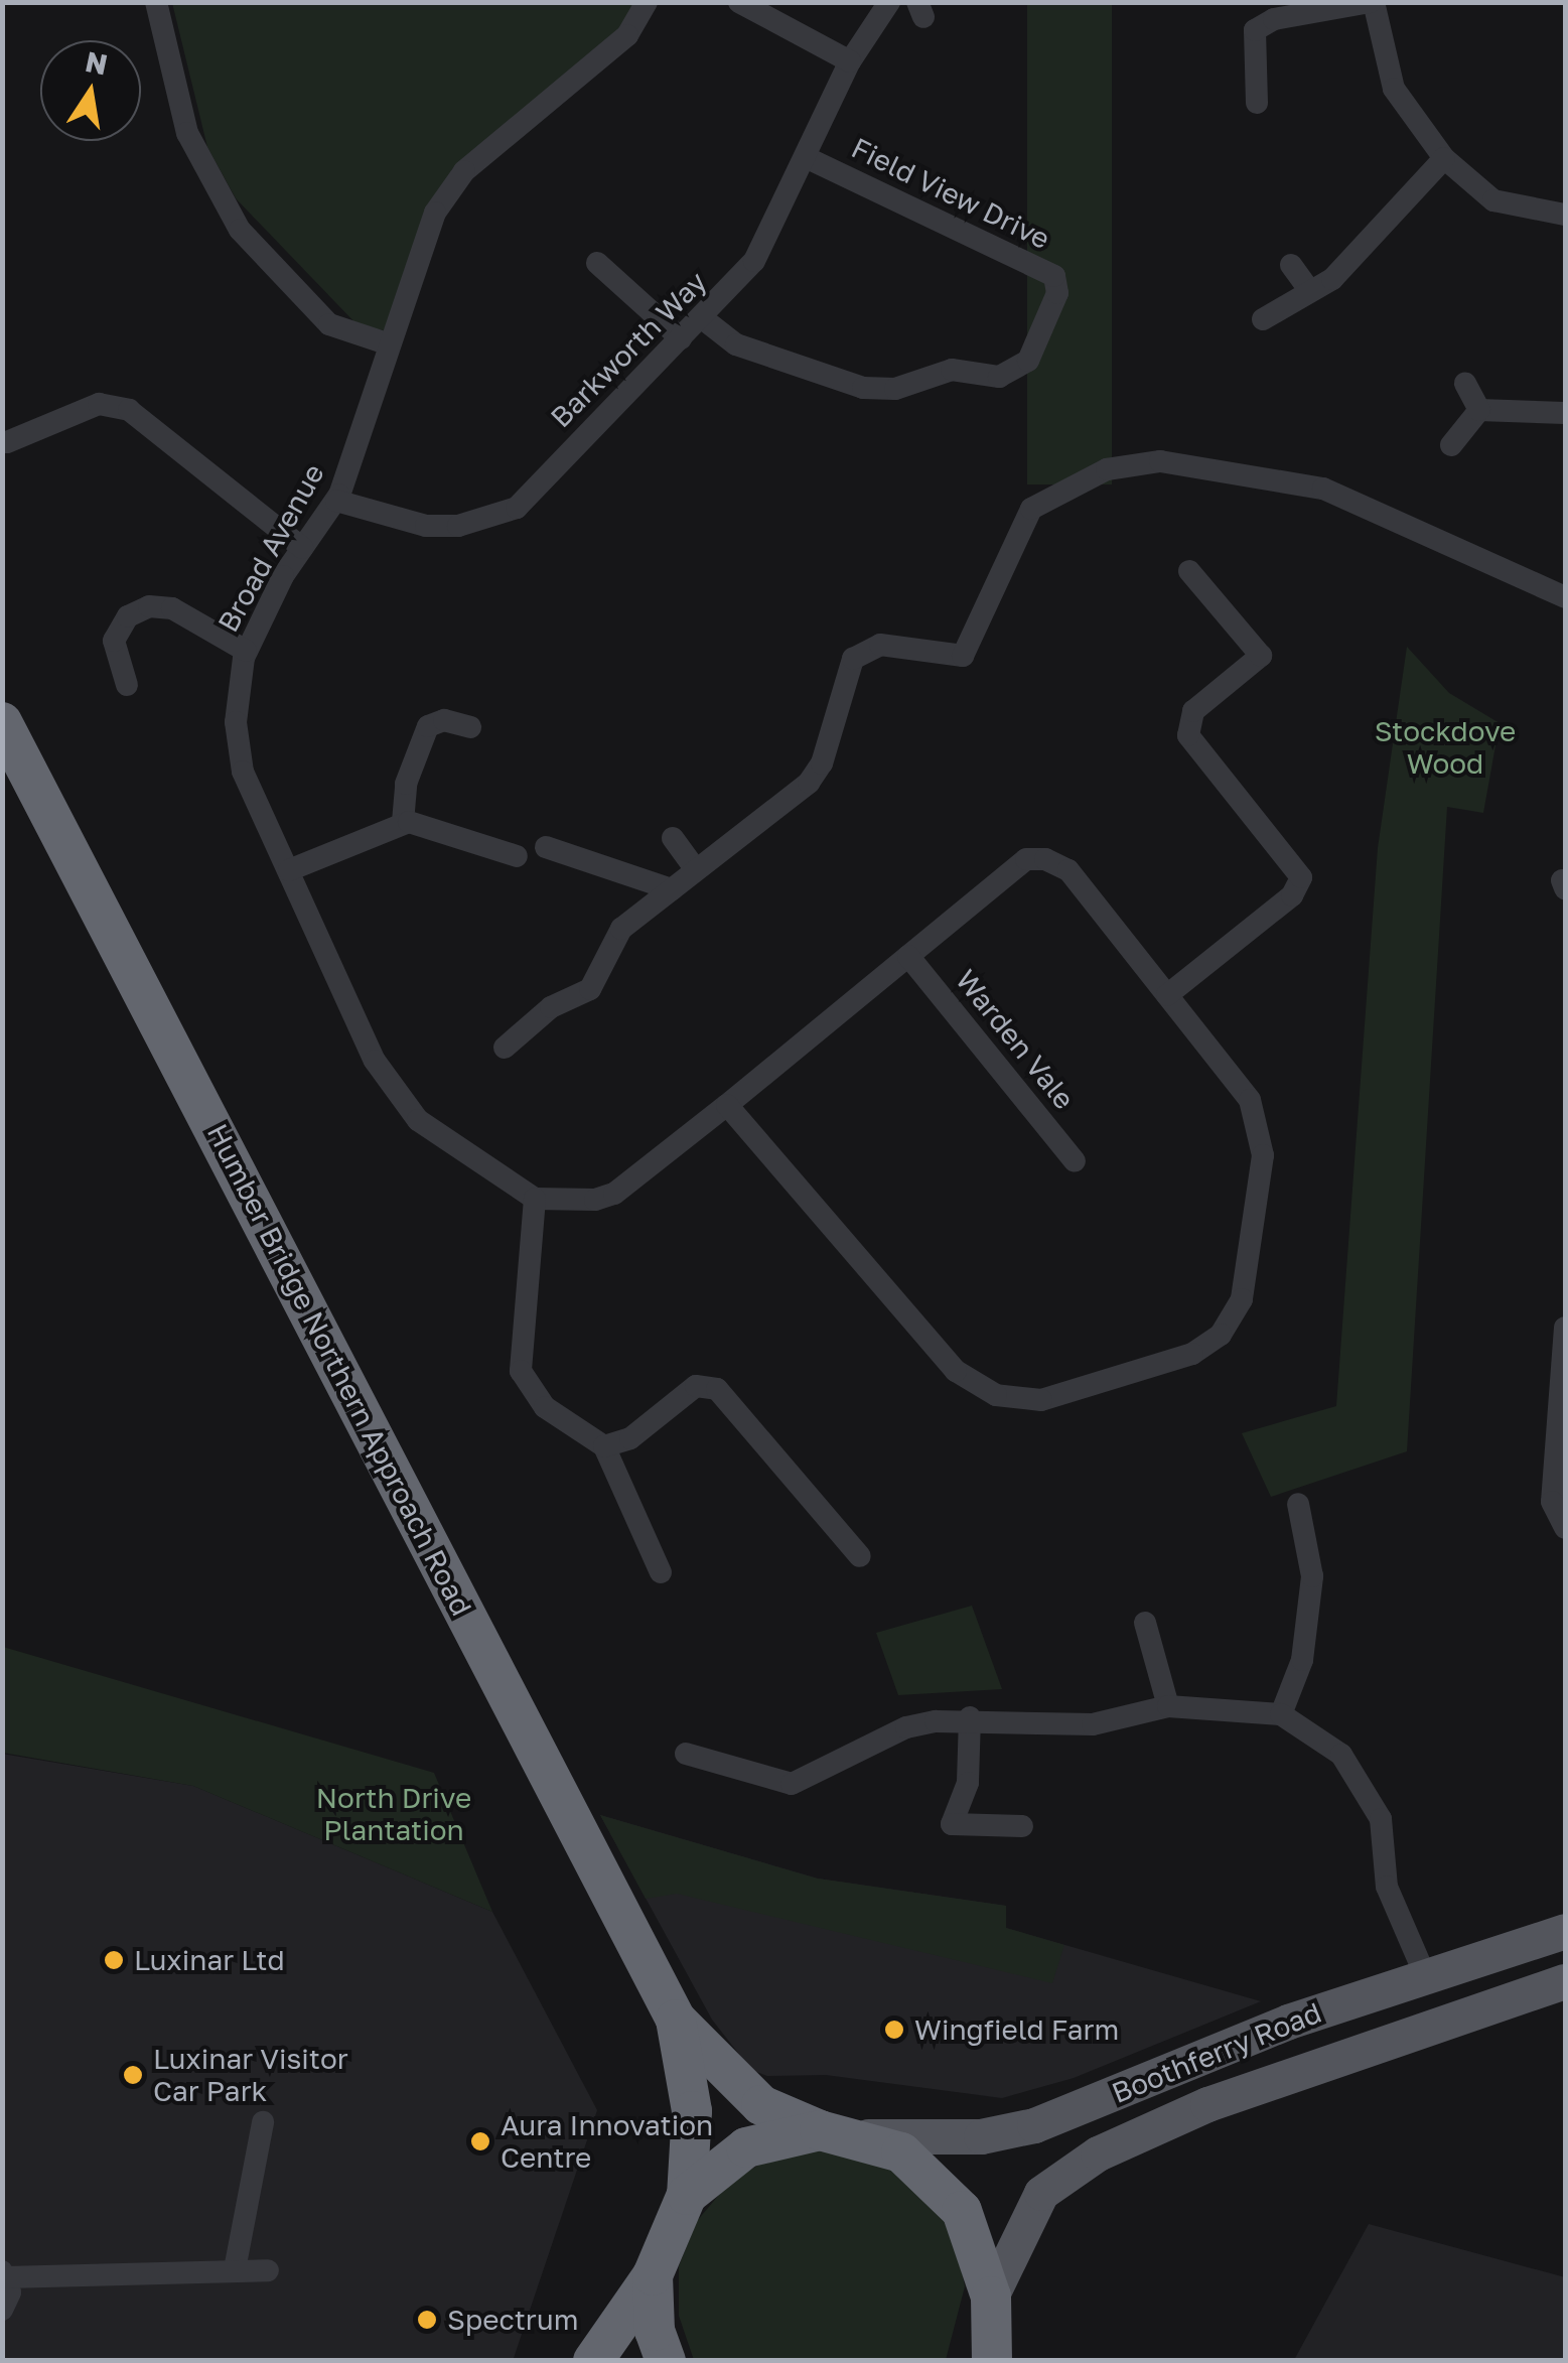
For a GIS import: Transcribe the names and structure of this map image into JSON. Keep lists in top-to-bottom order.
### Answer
{
  "streets": {
    "highway": ["Humber Bridge Northern Approach Road"],
    "main road": ["Boothferry Road"],
    "street": [
      "Field View Drive",
      "Barkworth Way",
      "Broad Avenue",
      "Warden Vale"
    ]
  },
  "crossings": [
    ["Field View Drive", "Barkworth Way"],
    ["Barkworth Way", "Broad Avenue"]
  ],
  "parks": ["Stockdove Wood", "North Drive Plantation"],
  "places": [
    "Luxinar Ltd",
    "Wingfield Farm",
    "Luxinar Visitor Car Park",
    "Aura Innovation Centre",
    "Spectrum"
  ],
  "north": "top"
}
